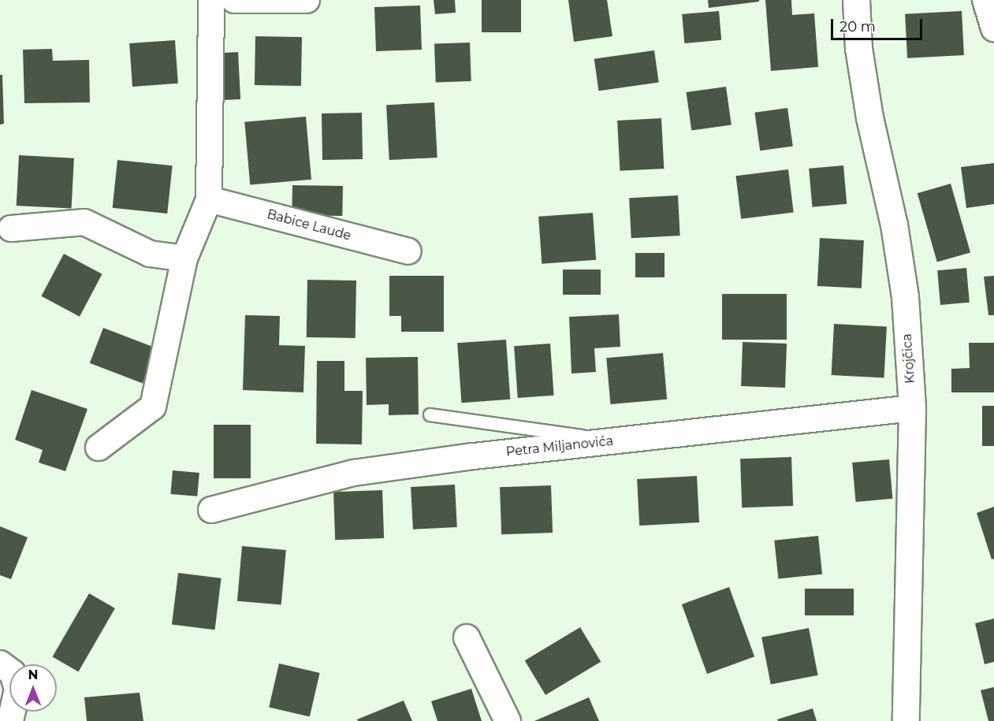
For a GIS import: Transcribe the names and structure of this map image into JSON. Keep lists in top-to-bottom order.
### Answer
{
  "streets": {
    "main road": ["Krojčica"],
    "street": ["Babice Laude", "Petra Miljanovića"]
  },
  "crossings": [
    ["Krojčica", "Petra Miljanovića"]
  ],
  "scale_bar": "20 m",
  "north": "top"
}
